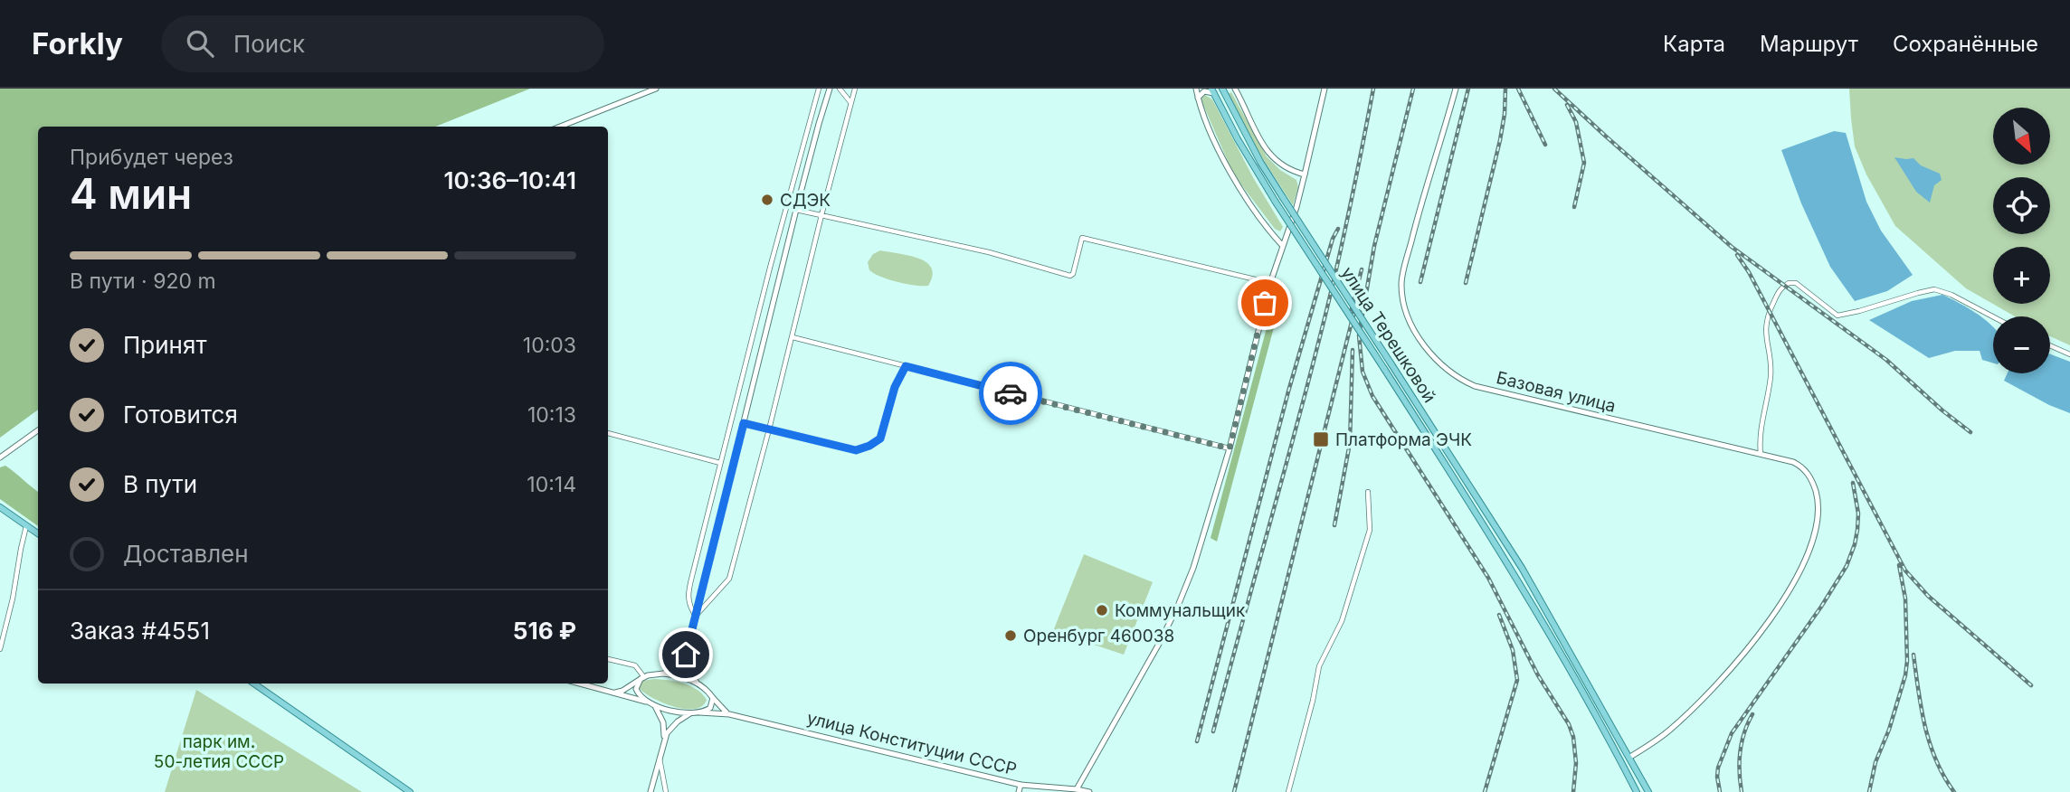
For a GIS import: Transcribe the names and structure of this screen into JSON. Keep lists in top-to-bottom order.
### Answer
{
  "streets": {
    "main road": ["улица Терешковой", "Базовая улица", "улица Конституции СССР"]
  },
  "crossings": [
    ["улица Терешковой", "Базовая улица"]
  ],
  "parks": ["парк им. 50-летия СССР"],
  "places": {
    "other": ["СДЭК", "Коммунальщик", "Оренбург 460038"],
    "transit": ["Платформа ЭЧК"]
  },
  "north": "bottom right",
  "page": {
    "header": "Forkly",
    "search": "Поиск",
    "nav": ["Карта", "Маршрут", "Сохранённые"],
    "map_buttons": ["+", "−"],
    "heading": ["4 мин", "Прибудет через", "10:36–10:41"],
    "panel": ["Заказ #4551", "516 ₽"],
    "bar": "В пути · 920 m",
    "list": [
      ["Принят", "10:03"],
      ["Готовится", "10:13"],
      ["В пути", "10:14"],
      "Доставлен"
    ]
  }
}
